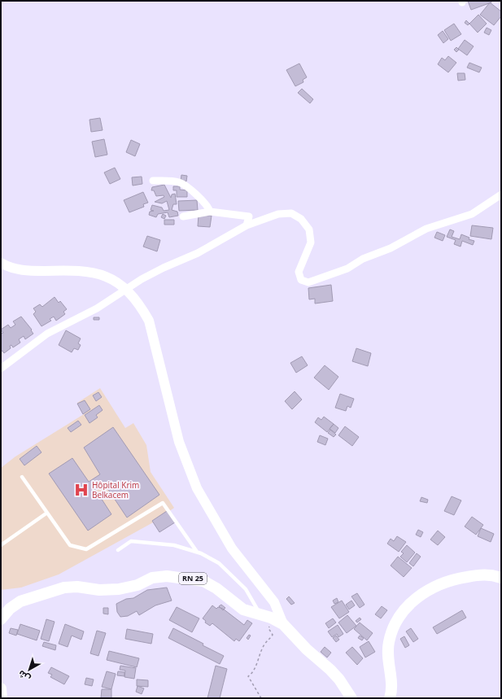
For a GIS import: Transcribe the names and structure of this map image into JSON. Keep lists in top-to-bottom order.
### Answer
{
  "streets": {
    "main road": ["RN 25"]
  },
  "places": {
    "hospital": ["Hôpital Krim Belkacem"]
  },
  "north": "bottom left"
}
